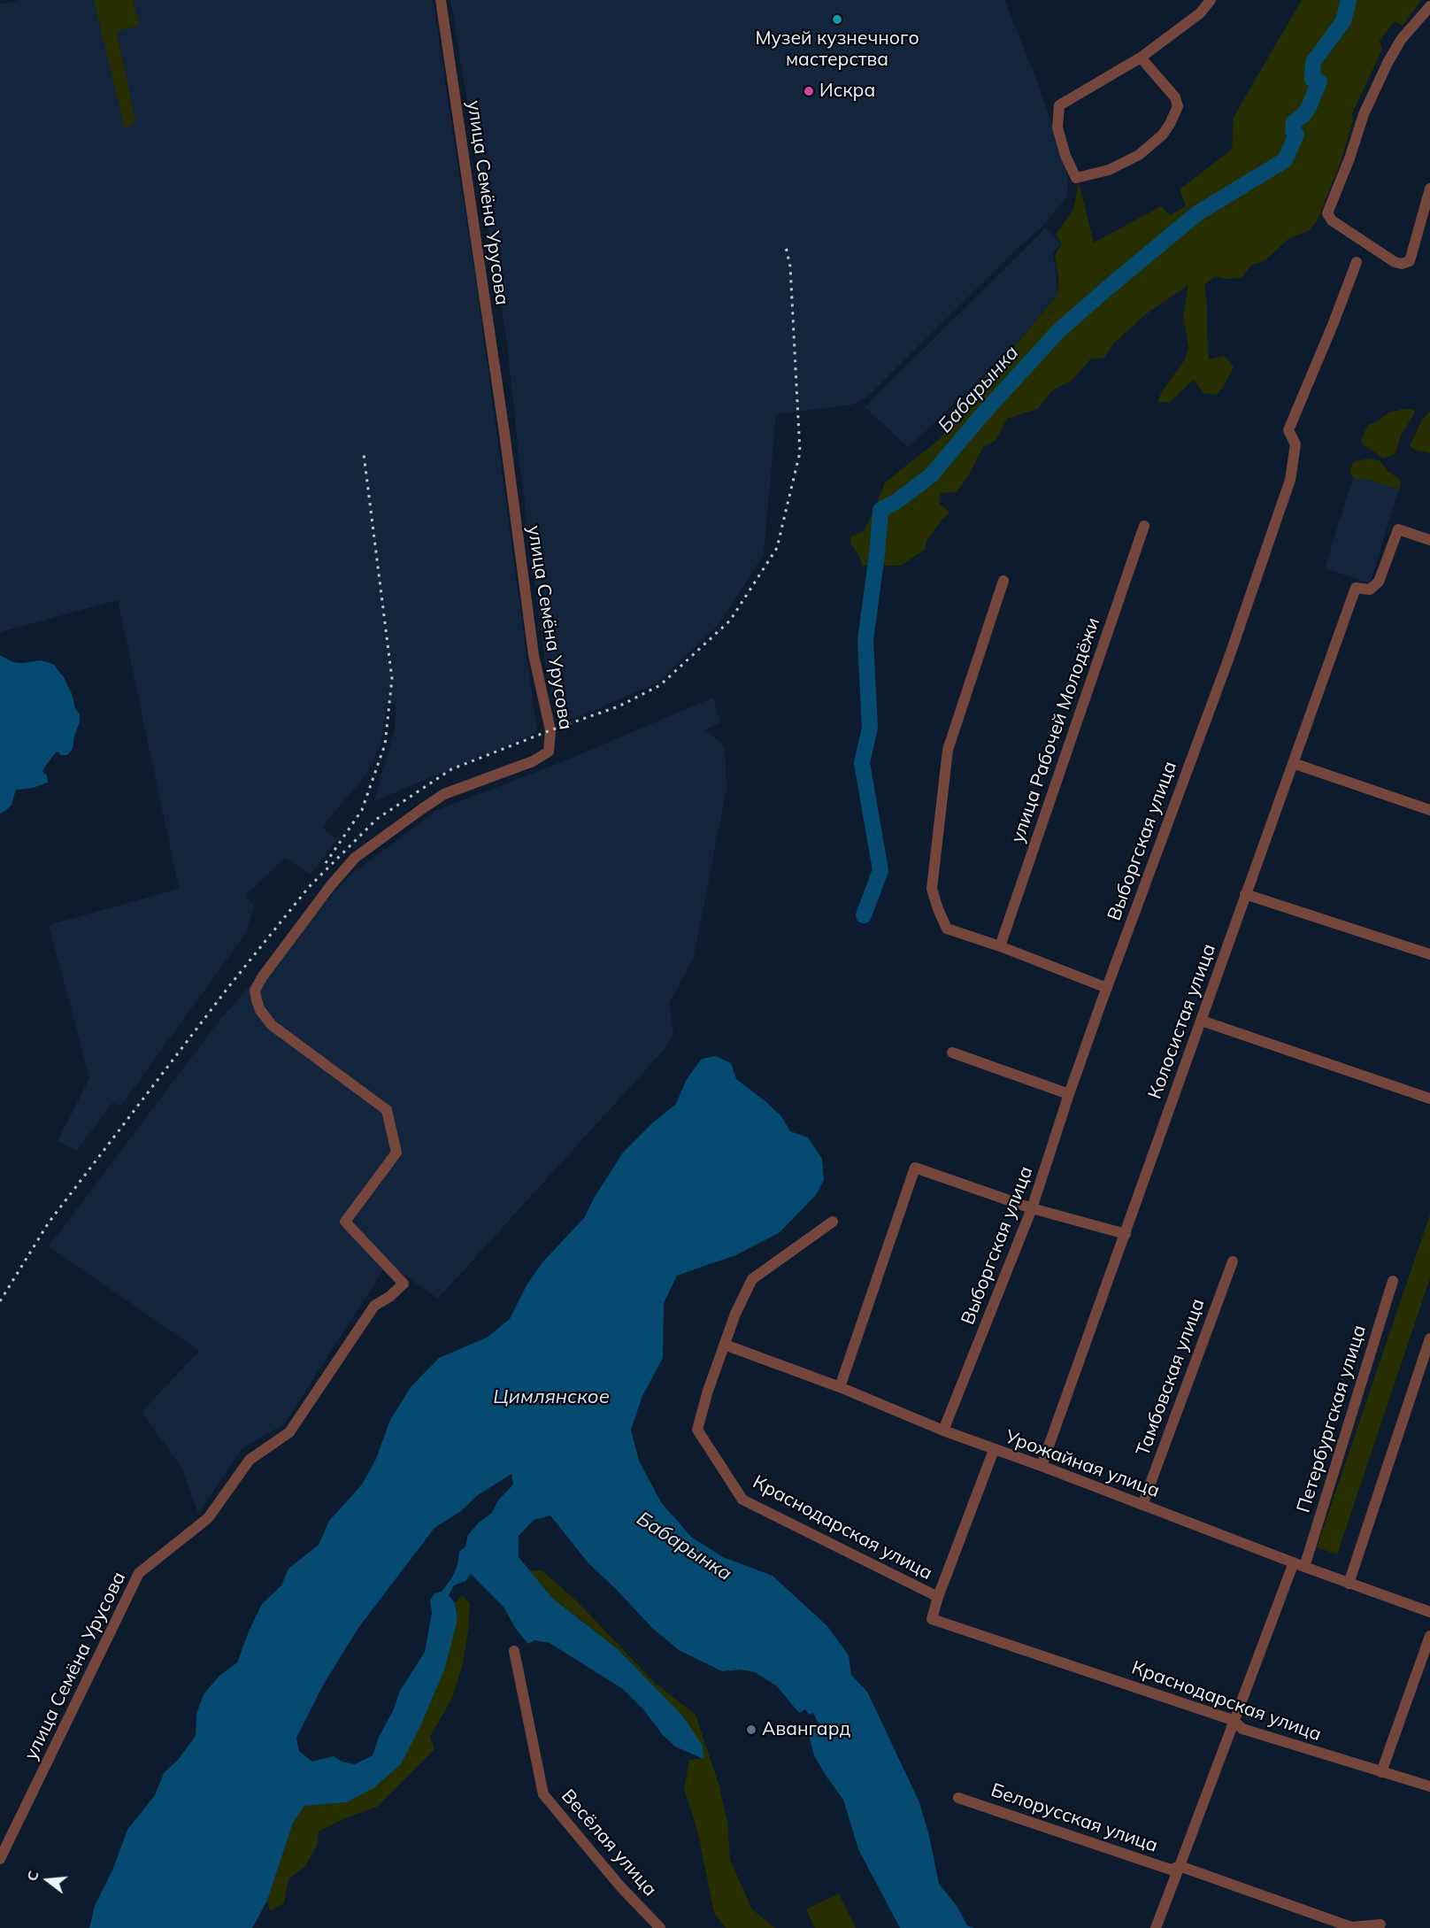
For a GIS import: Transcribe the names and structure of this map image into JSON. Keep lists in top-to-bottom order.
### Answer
{
  "streets": {
    "street": [
      "улица Семёна Урусова",
      "улица Рабочей Молодёжи",
      "Выборгская улица",
      "Колосистая улица",
      "Тамбовская улица",
      "Петербургская улица",
      "Урожайная улица",
      "Краснодарская улица",
      "Белорусская улица",
      "Весёлая улица"
    ]
  },
  "crossings": [
    ["Выборгская улица", "Урожайная улица"],
    ["Колосистая улица", "Урожайная улица"],
    ["Тамбовская улица", "Урожайная улица"],
    ["Петербургская улица", "Урожайная улица"],
    ["Урожайная улица", "Краснодарская улица"],
    ["Урожайная улица", "Белорусская улица"],
    ["Краснодарская улица", "Белорусская улица"]
  ],
  "water": ["Бабарынка", "Цимлянское"],
  "places": ["Музей кузнечного мастерства", "Искра", "Авангард"],
  "north": "left"
}
